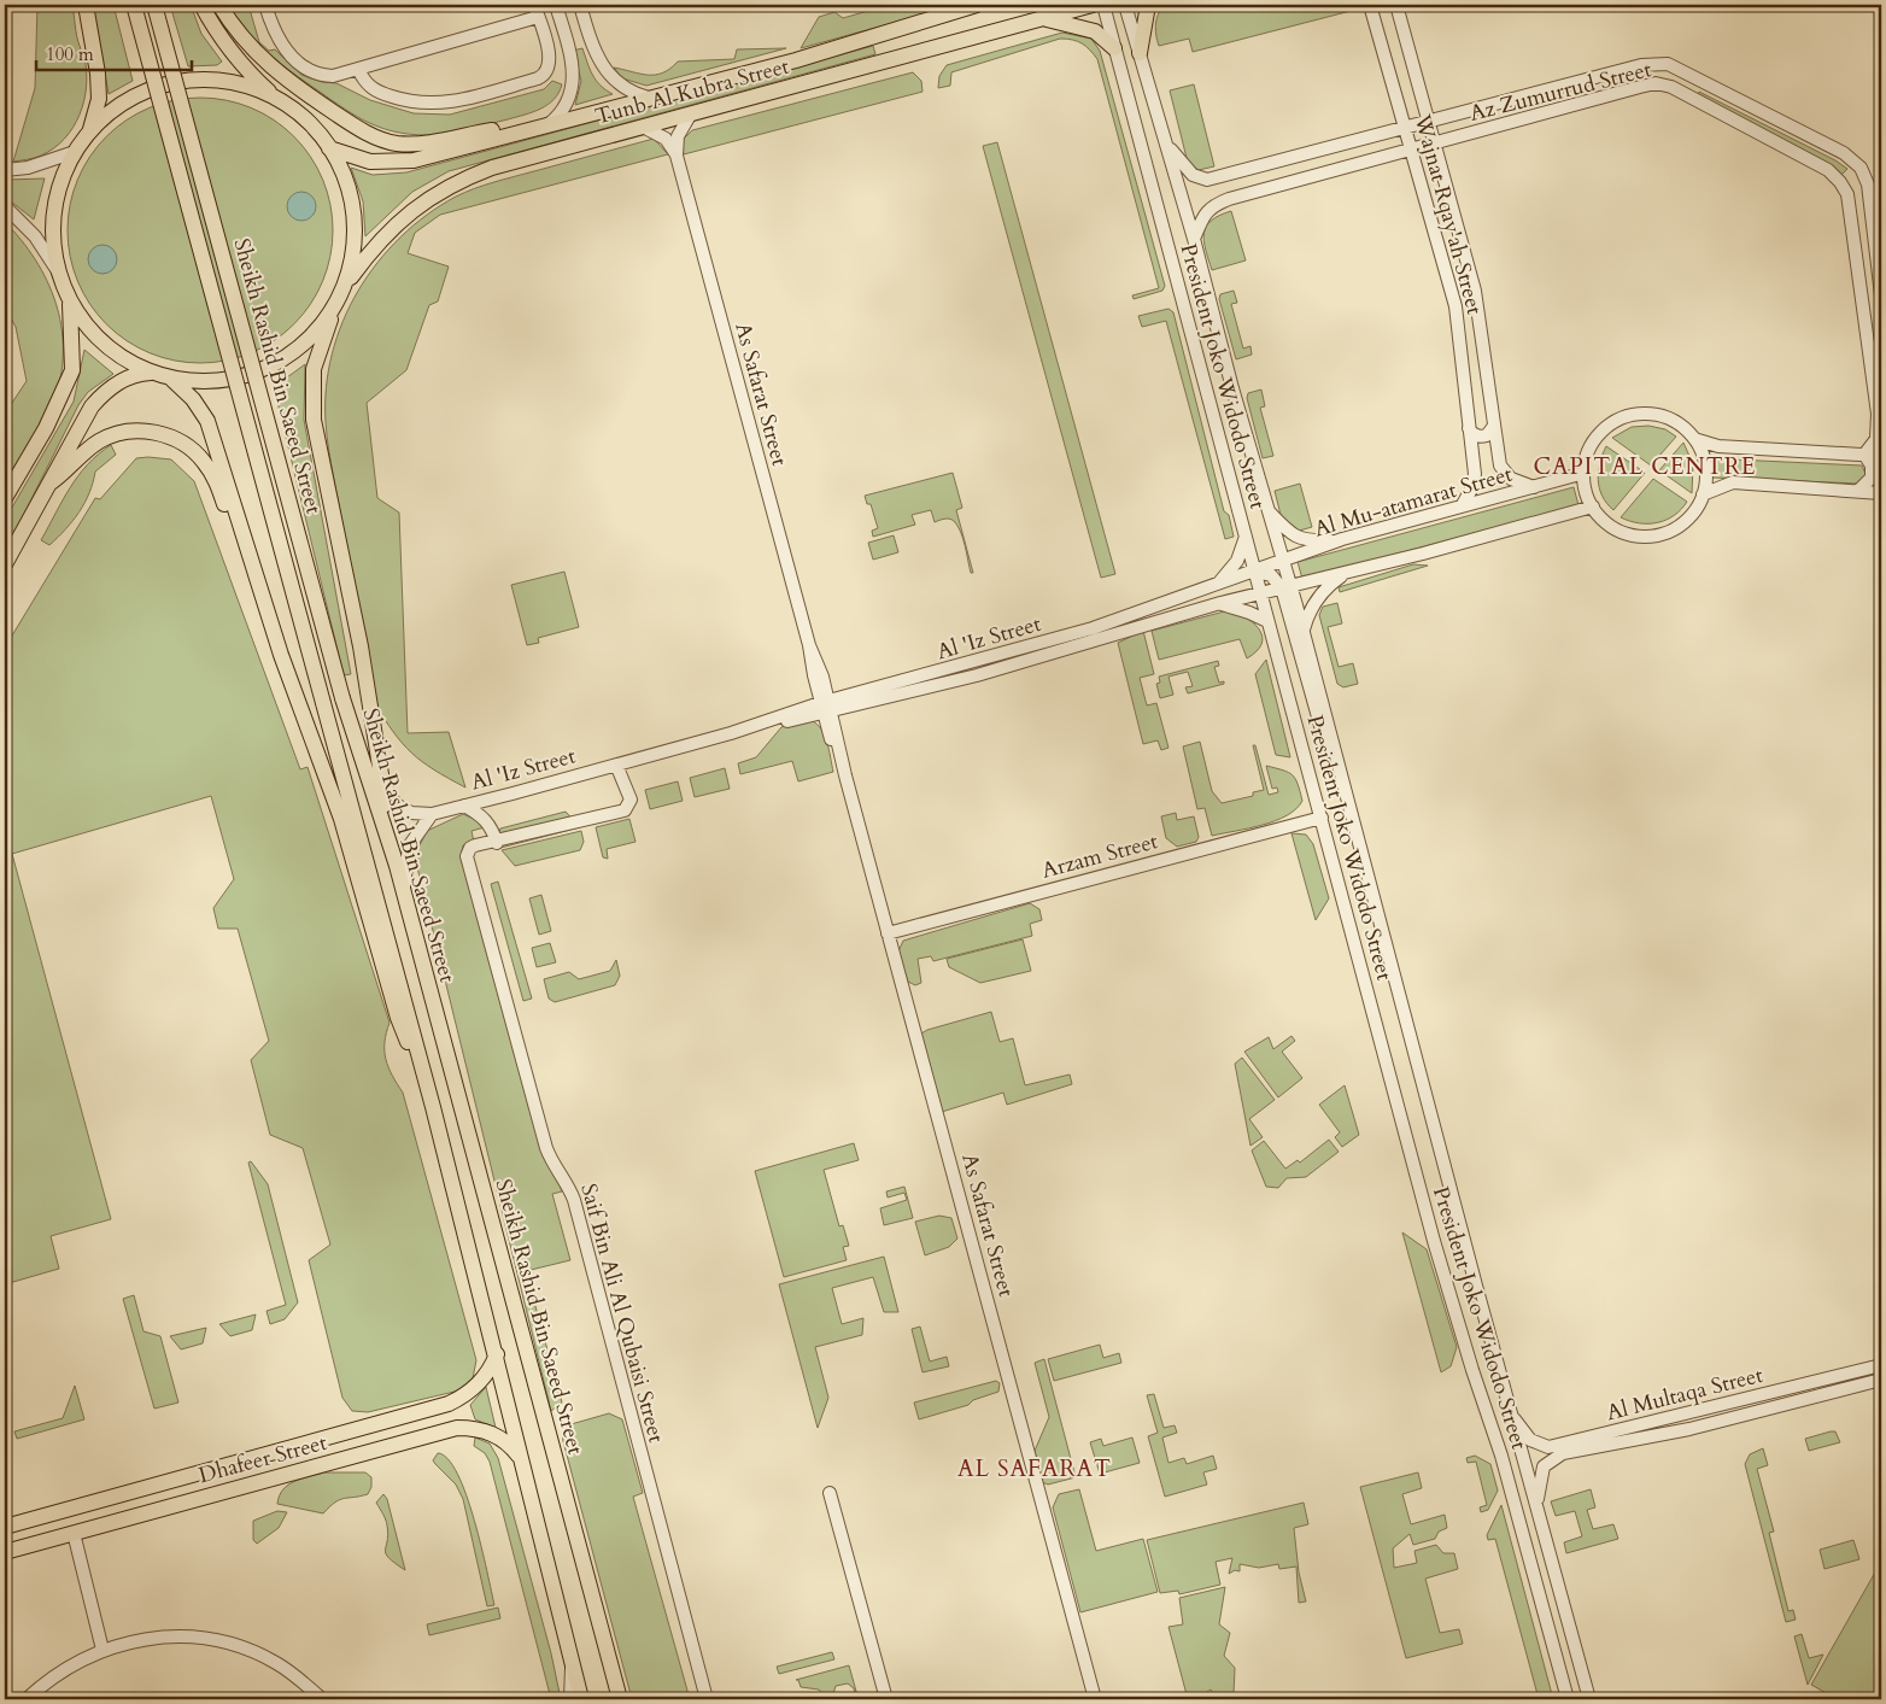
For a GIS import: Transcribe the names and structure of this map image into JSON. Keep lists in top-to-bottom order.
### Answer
{
  "streets": {
    "main road": ["Tunb Al Kubra Street", "Sheikh Rashid Bin Saeed Street", "Dhafeer Street"],
    "street": [
      "Az Zumurrud Street",
      "Wajnat Rqay'ah Street",
      "President Joko Widodo Street",
      "As Safarat Street",
      "Al Mu-atamarat Street",
      "Al 'Iz Street",
      "Arzam Street",
      "Saif Bin Ali Al Qubaisi Street",
      "Al Multaqa Street"
    ]
  },
  "crossings": [
    ["Az Zumurrud Street", "Wajnat Rqay'ah Street"],
    ["Az Zumurrud Street", "President Joko Widodo Street"],
    ["Wajnat Rqay'ah Street", "Al Mu-atamarat Street"],
    ["Sheikh Rashid Bin Saeed Street", "Dhafeer Street"],
    ["President Joko Widodo Street", "Al Mu-atamarat Street"],
    ["President Joko Widodo Street", "Al 'Iz Street"],
    ["President Joko Widodo Street", "Arzam Street"],
    ["President Joko Widodo Street", "Al Multaqa Street"],
    ["As Safarat Street", "Al 'Iz Street"],
    ["As Safarat Street", "Arzam Street"],
    ["Al Mu-atamarat Street", "Al 'Iz Street"],
    ["Al 'Iz Street", "Saif Bin Ali Al Qubaisi Street"]
  ],
  "districts": ["CAPITAL CENTRE", "AL SAFARAT"],
  "scale_bar": "100 m"
}
